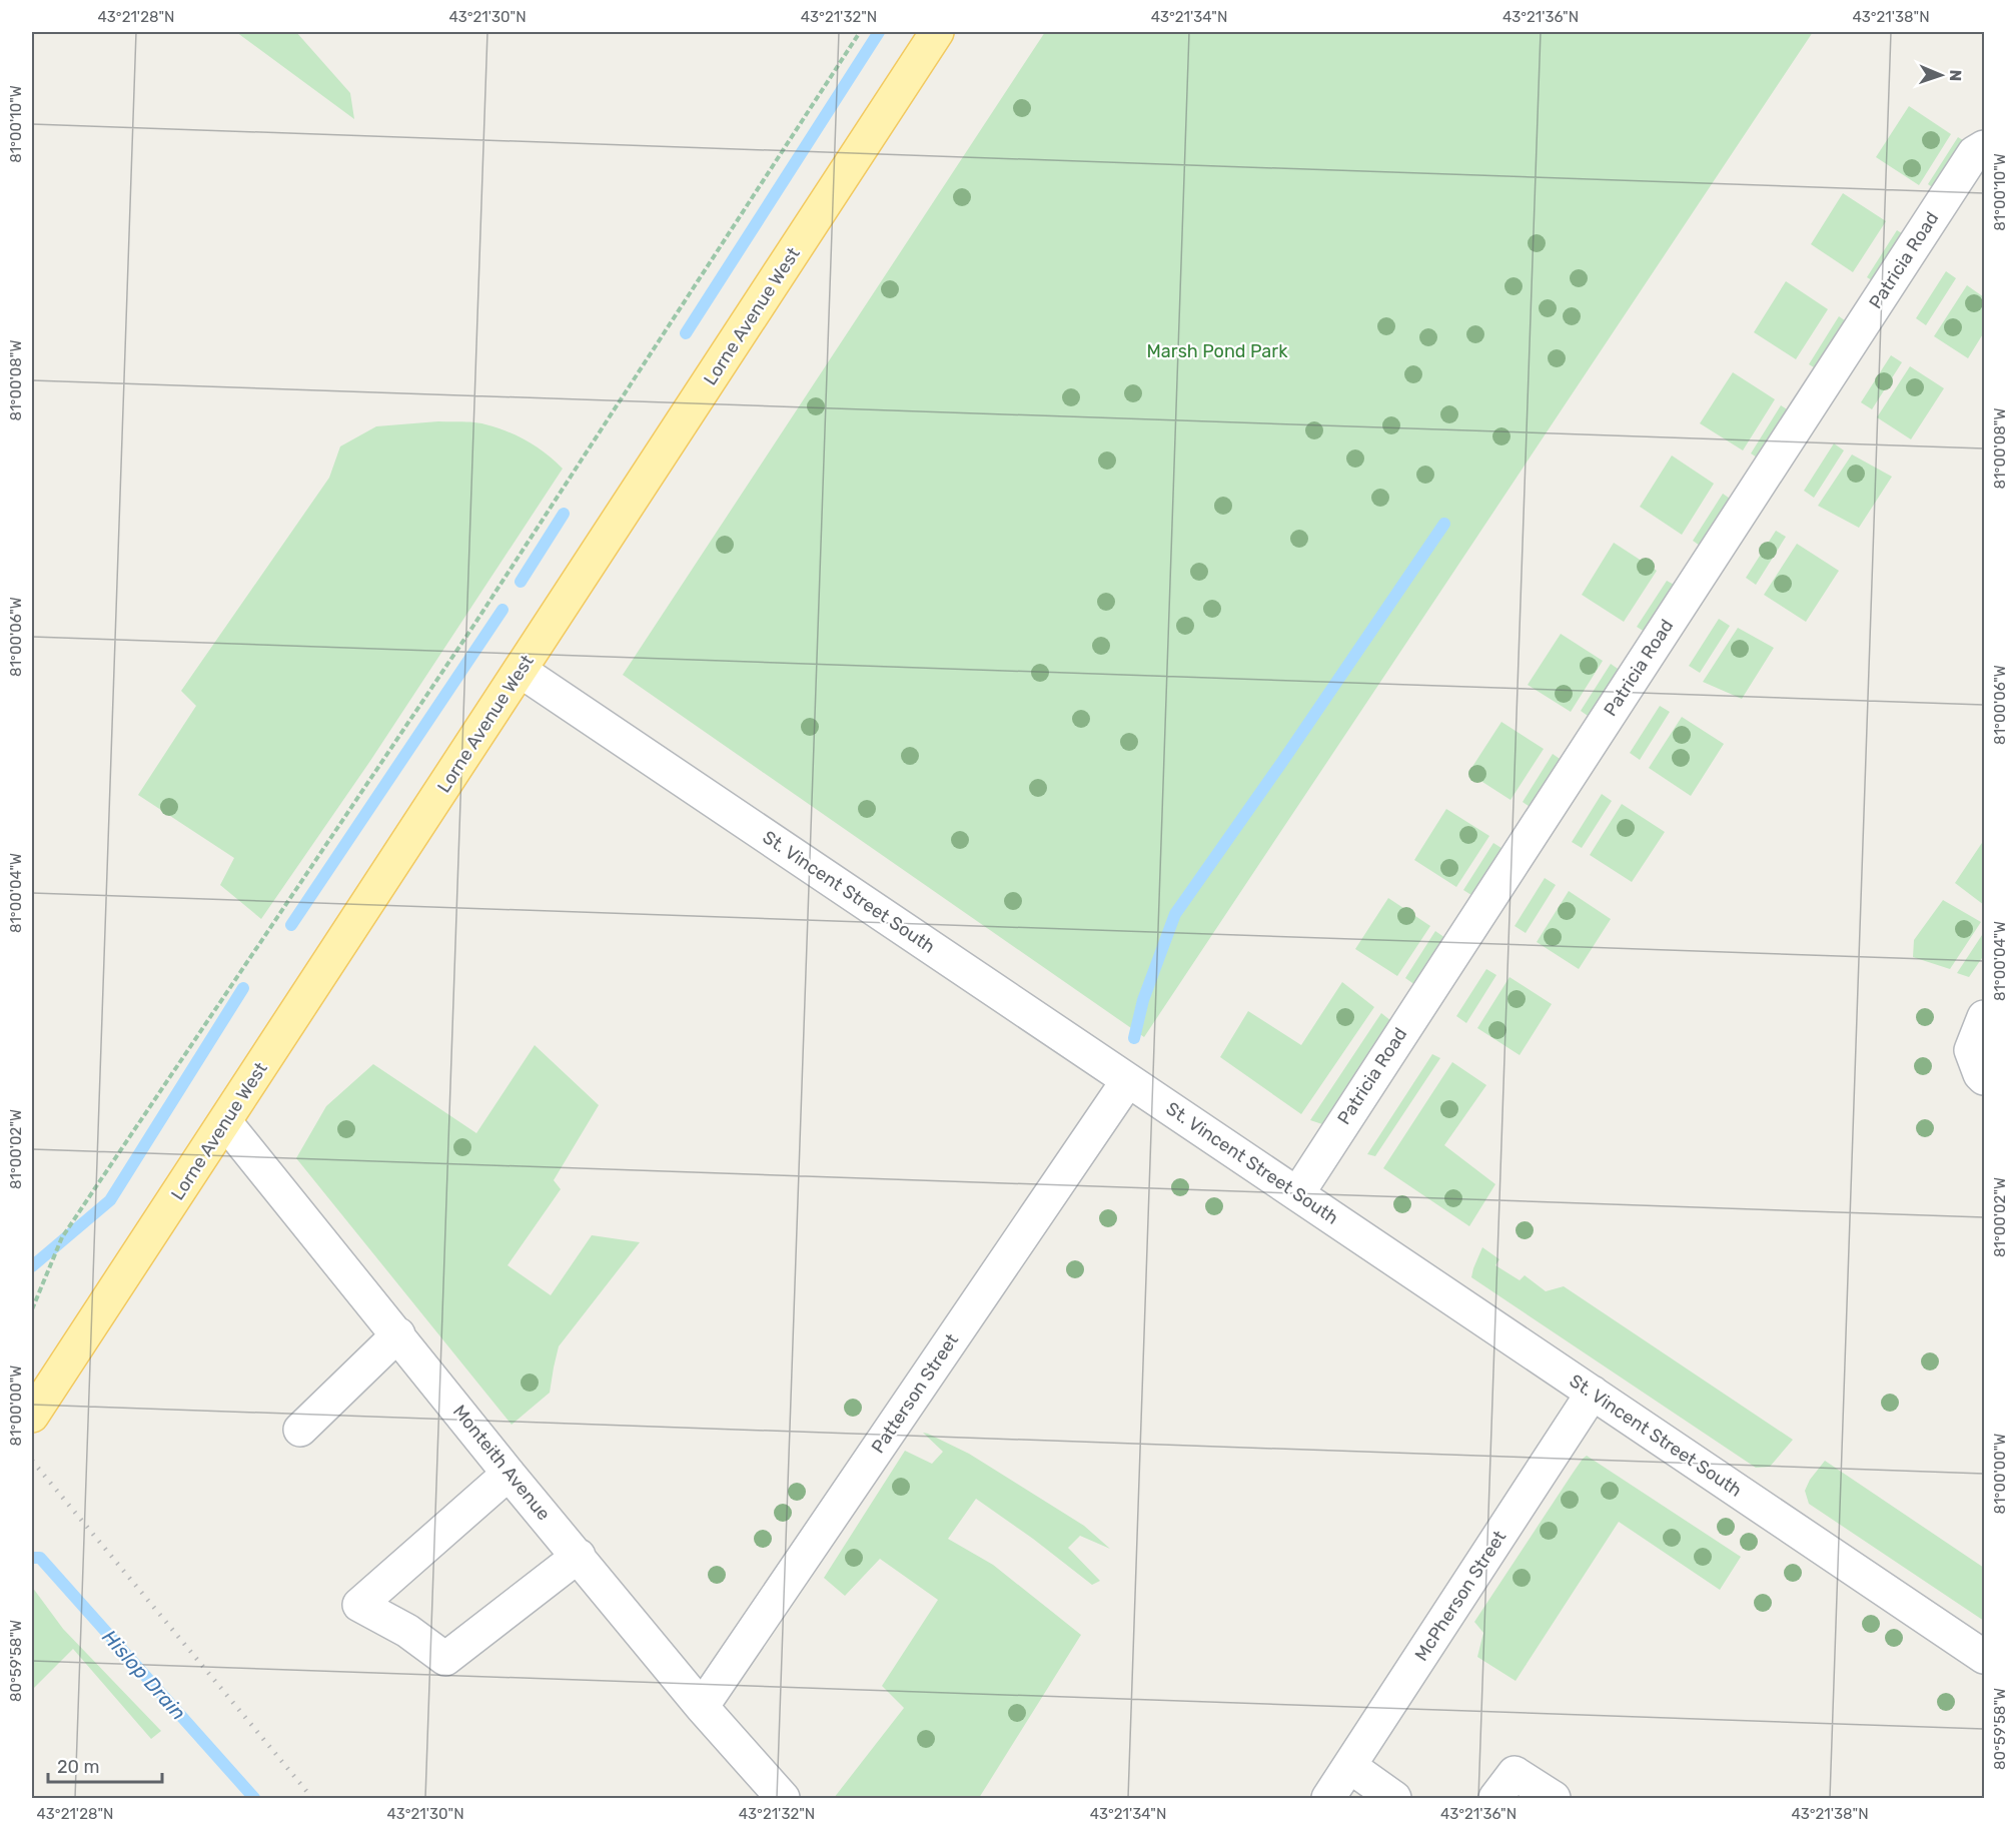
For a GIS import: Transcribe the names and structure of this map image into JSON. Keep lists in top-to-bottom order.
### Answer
{
  "streets": {
    "main road": ["Lorne Avenue West"],
    "street": [
      "Patricia Road",
      "St. Vincent Street South",
      "Patterson Street",
      "Monteith Avenue",
      "McPherson Street"
    ]
  },
  "crossings": [
    ["Patricia Road", "St. Vincent Street South"],
    ["Lorne Avenue West", "St. Vincent Street South"],
    ["Lorne Avenue West", "Monteith Avenue"],
    ["St. Vincent Street South", "Patterson Street"],
    ["St. Vincent Street South", "McPherson Street"],
    ["Patterson Street", "Monteith Avenue"]
  ],
  "water": ["Hislop Drain"],
  "parks": ["Marsh Pond Park"],
  "scale_bar": "20 m",
  "north": "right",
  "coordinates": [
    "43°21'28\"N",
    "43°21'30\"N",
    "43°21'32\"N",
    "43°21'34\"N",
    "43°21'36\"N",
    "43°21'38\"N",
    "81°00'10\"W",
    "81°00'08\"W",
    "81°00'06\"W",
    "81°00'04\"W",
    "81°00'02\"W",
    "81°00'00\"W",
    "80°59'58\"W"
  ]
}
